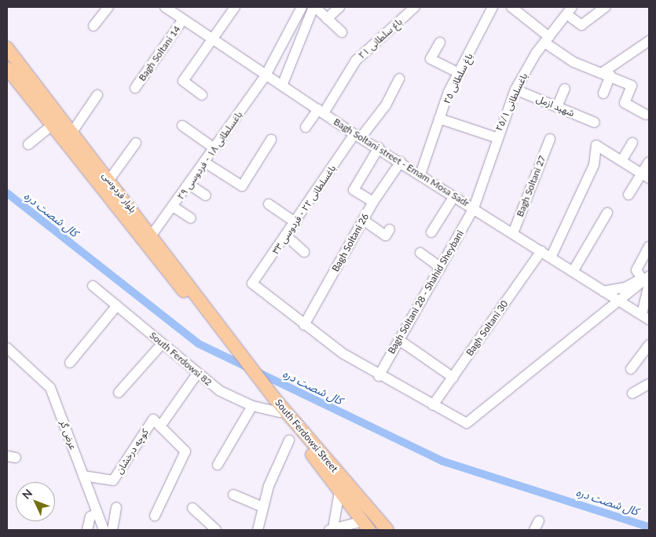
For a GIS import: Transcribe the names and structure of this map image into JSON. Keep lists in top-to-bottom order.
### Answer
{
  "streets": {
    "main road": ["بلوار فردوسی", "South Ferdowsi Street"],
    "street": [
      "باغ سلطانی ۲۱",
      "Bagh Soltani 14",
      "باغ سلطانی ۲۵",
      "باغسلطانی ۲۵/۱",
      "شهید ازمل",
      "باغسلطانی ۱۸ - فردوسی ۲۹",
      "Bagh Soltani street - Emam Mosa Sadr",
      "Bagh Soltani 27",
      "باغسلطانی ۲۲ - فردوسی ۳۳",
      "Bagh Soltani 26",
      "Bagh Soltani 28 - Shahid Sheybani",
      "Bagh Soltani 30",
      "South Ferdowsi 82",
      "عرض گر",
      "کوچه درخشان"
    ]
  },
  "crossings": [
    ["باغ سلطانی ۲۱", "Bagh Soltani street - Emam Mosa Sadr"],
    ["Bagh Soltani 14", "Bagh Soltani street - Emam Mosa Sadr"],
    ["باغ سلطانی ۲۵", "Bagh Soltani street - Emam Mosa Sadr"],
    ["باغسلطانی ۲۵/۱", "شهید ازمل"],
    ["باغسلطانی ۲۵/۱", "Bagh Soltani street - Emam Mosa Sadr"],
    ["باغسلطانی ۲۵/۱", "Bagh Soltani 28 - Shahid Sheybani"],
    ["باغسلطانی ۱۸ - فردوسی ۲۹", "Bagh Soltani street - Emam Mosa Sadr"],
    ["باغسلطانی ۱۸ - فردوسی ۲۹", "بلوار فردوسی"],
    ["Bagh Soltani street - Emam Mosa Sadr", "Bagh Soltani 27"],
    ["Bagh Soltani street - Emam Mosa Sadr", "باغسلطانی ۲۲ - فردوسی ۳۳"],
    ["Bagh Soltani street - Emam Mosa Sadr", "Bagh Soltani 26"],
    ["Bagh Soltani street - Emam Mosa Sadr", "Bagh Soltani 28 - Shahid Sheybani"],
    ["Bagh Soltani street - Emam Mosa Sadr", "Bagh Soltani 30"],
    ["بلوار فردوسی", "South Ferdowsi Street"],
    ["باغسلطانی ۲۲ - فردوسی ۳۳", "Bagh Soltani 26"],
    ["South Ferdowsi 82", "South Ferdowsi Street"],
    ["South Ferdowsi 82", "کوچه درخشان"],
    ["عرض گر", "کوچه درخشان"]
  ],
  "water": ["کال شصت دره"],
  "north": "top left"
}
